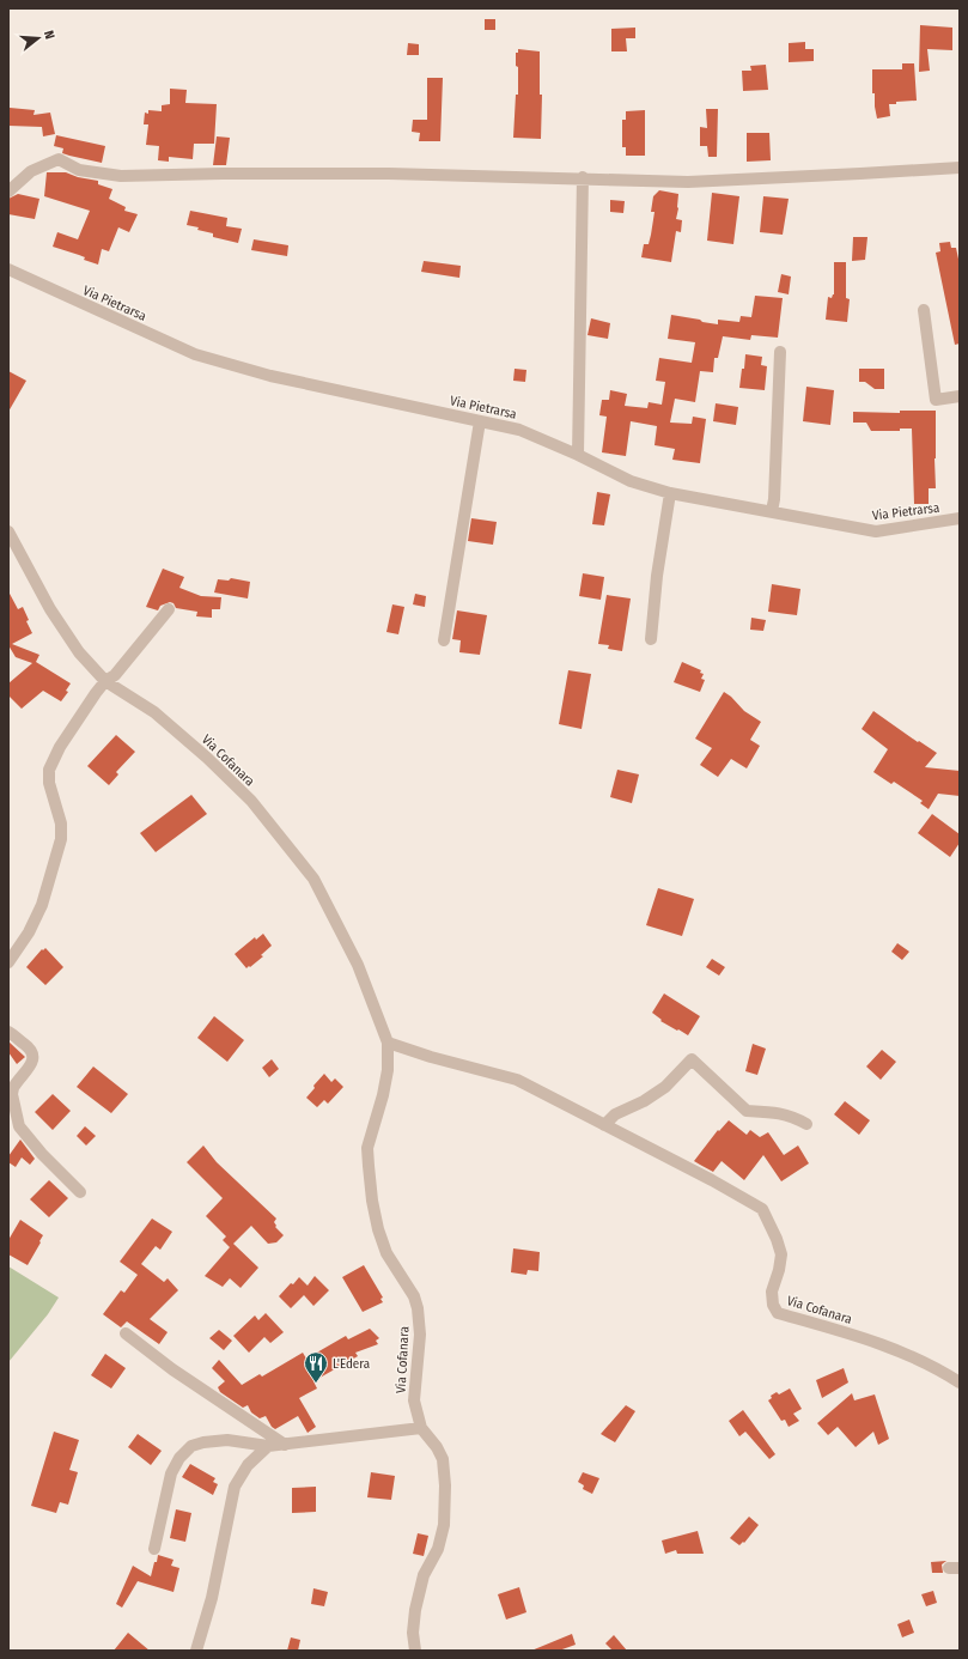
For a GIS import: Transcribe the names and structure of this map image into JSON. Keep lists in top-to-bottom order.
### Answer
{
  "streets": {
    "street": ["Via Pietrarsa", "Via Cofanara"]
  },
  "places": {
    "restaurant": ["L'Edera"]
  },
  "north": "right"
}
